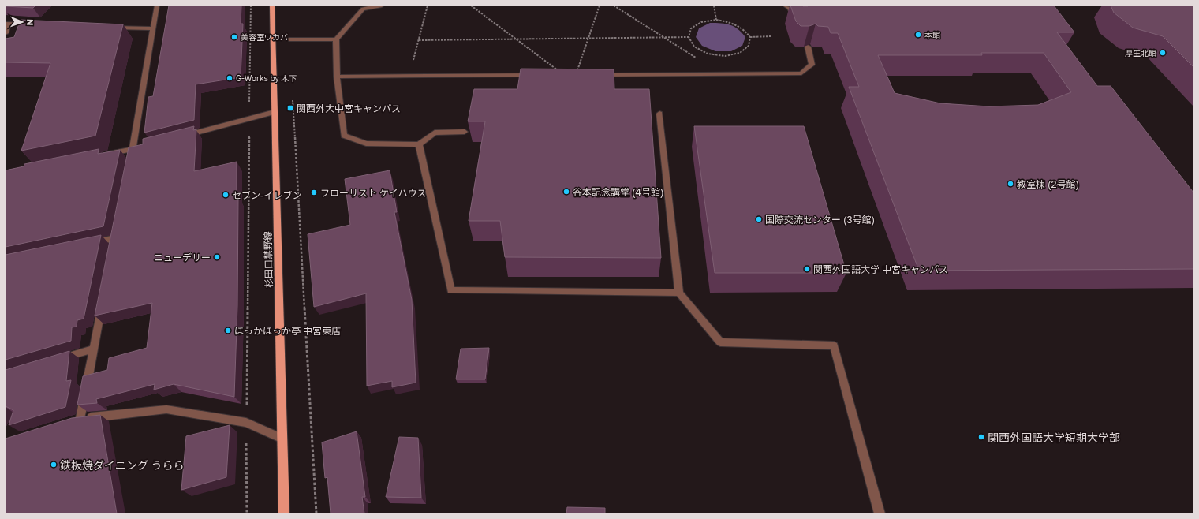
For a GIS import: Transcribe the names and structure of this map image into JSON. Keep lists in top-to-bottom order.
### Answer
{
  "streets": {
    "main road": ["杉田口禁野線"]
  },
  "places": {
    "other": [
      "本館",
      "美容室ワカバ",
      "厚生北館",
      "G-Works by 木下",
      "教室棟 (2号館)",
      "谷本記念講堂 (4号館)",
      "フローリスト ケイハウス",
      "セブン-イレブン",
      "国際交流センター (3号館)",
      "ニューデリー",
      "関西外国語大学 中宮キャンパス",
      "ほっかほっか亭 中宮東店",
      "関西外国語大学短期大学部",
      "鉄板焼ダイニング うらら"
    ],
    "transit": ["関西外大中宮キャンパス"]
  },
  "north": "right"
}
